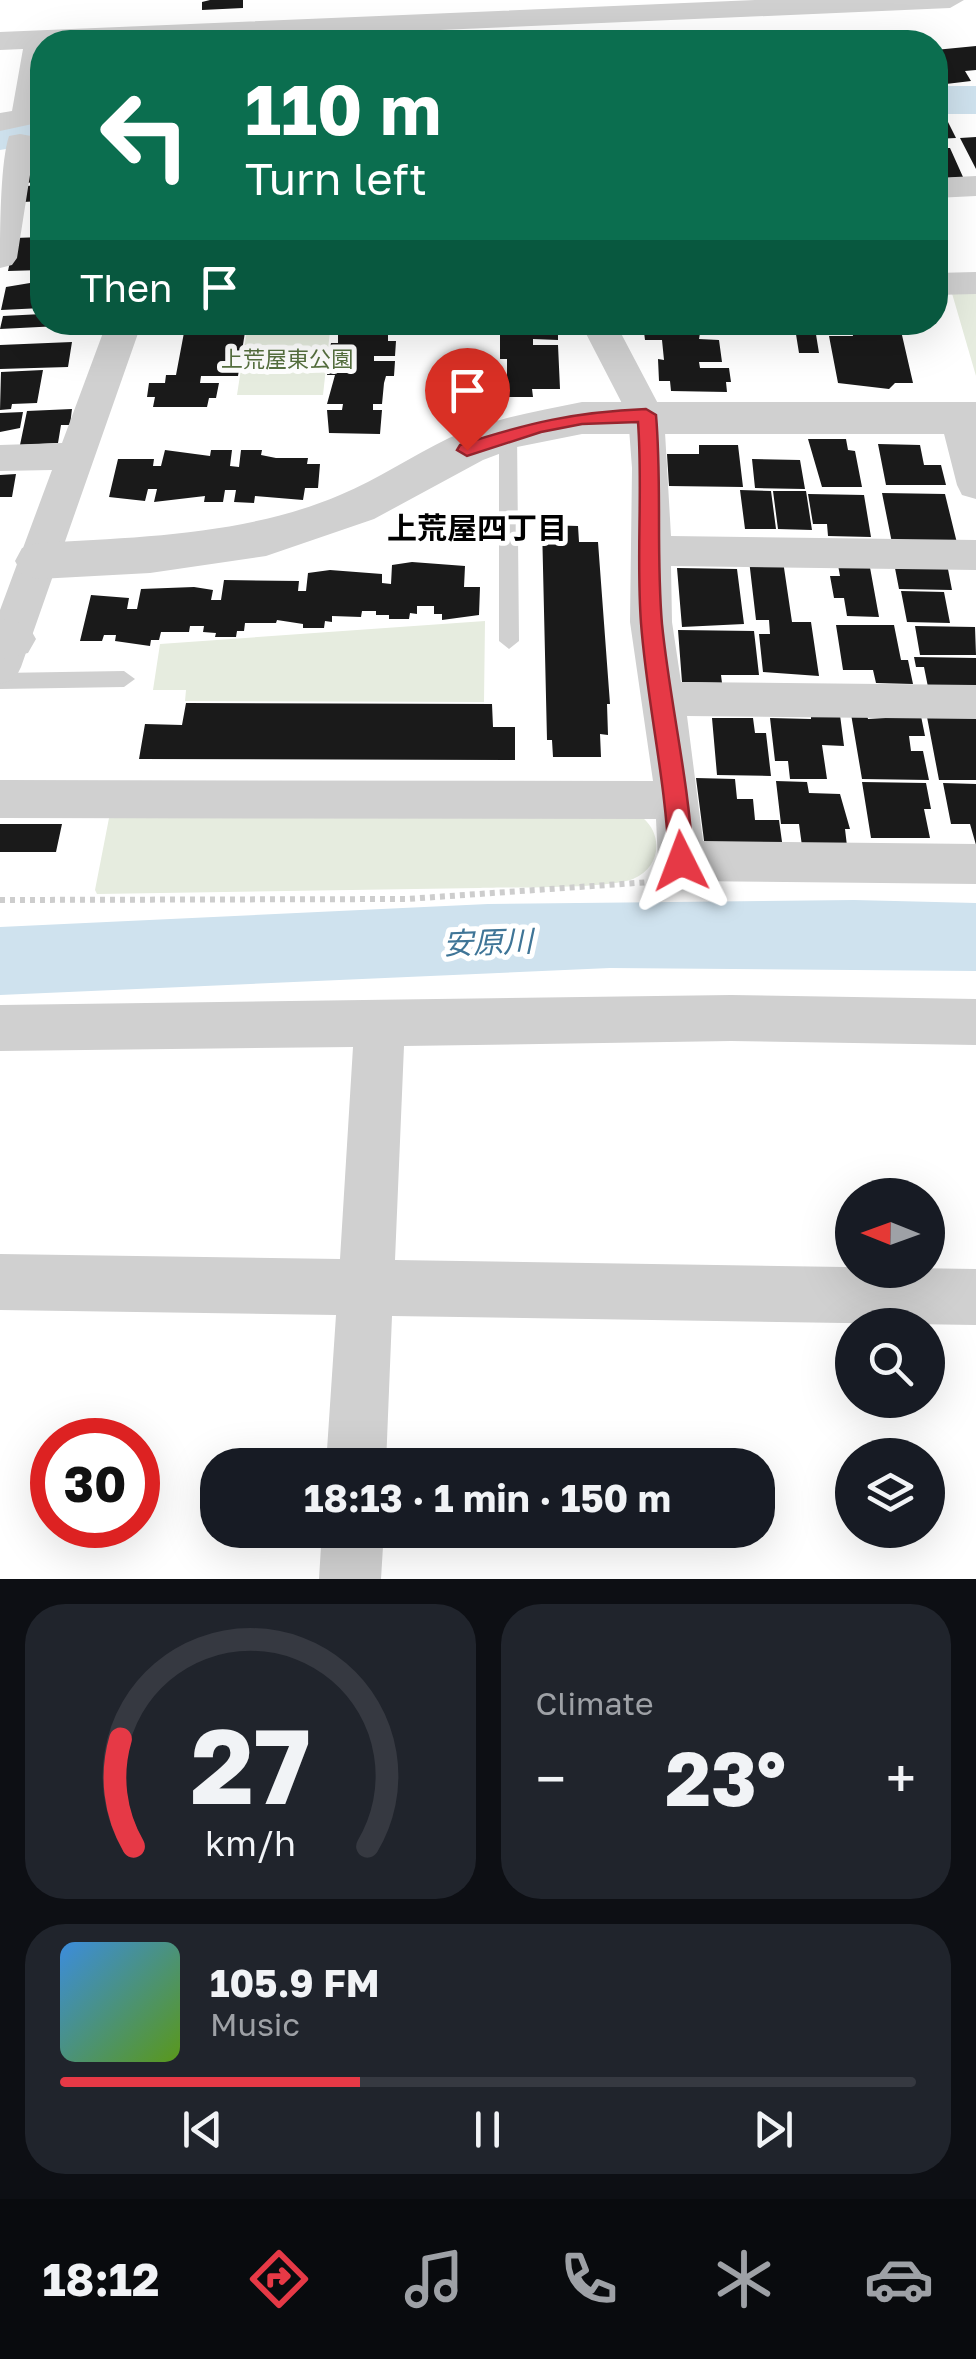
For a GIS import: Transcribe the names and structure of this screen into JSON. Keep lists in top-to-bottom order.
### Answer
{
  "districts": ["上荒屋四丁目"],
  "water": ["安原川"],
  "parks": ["上荒屋東公園"],
  "north": "left",
  "page": {
    "turn": ["110 m", "Turn left"],
    "then": "Then",
    "limit": "30",
    "trip": "18:13 · 1 min · 150 m",
    "tile": "Climate",
    "heat": ["−", "23°", "+"],
    "song": ["105.9 FM", "Music"],
    "tabs": "18:12",
    "gauge": ["27", "km/h"]
  }
}
